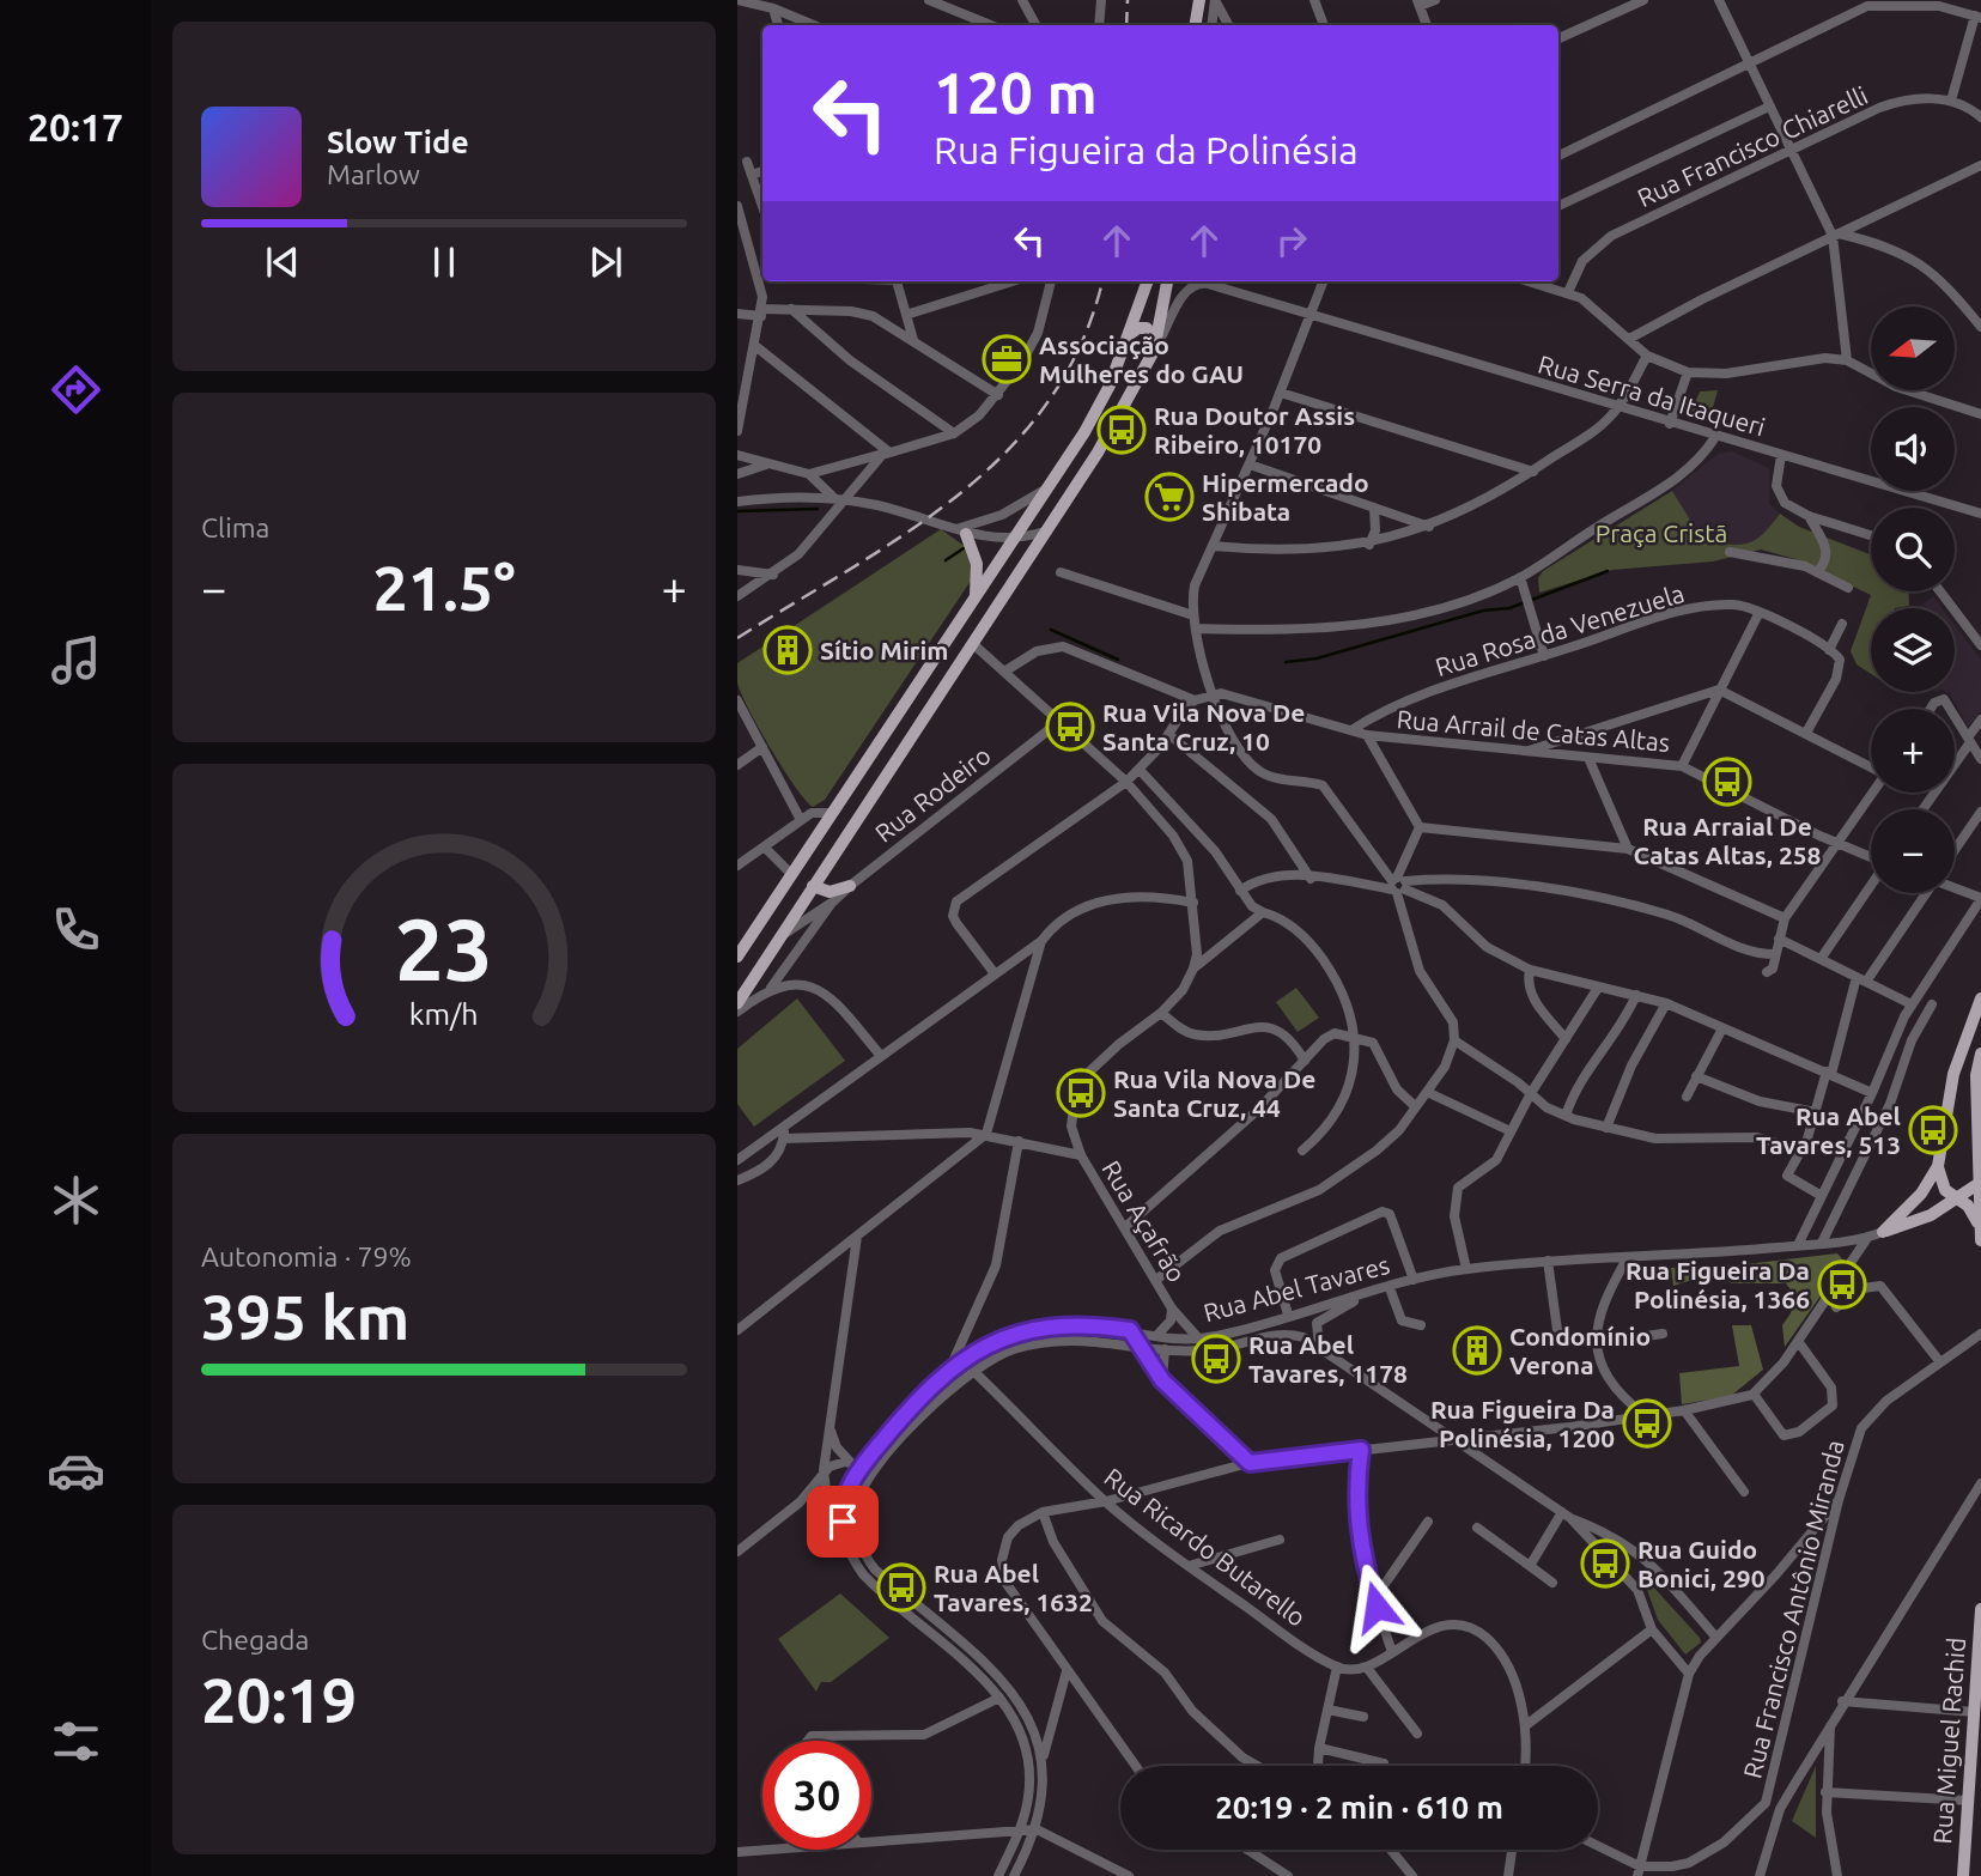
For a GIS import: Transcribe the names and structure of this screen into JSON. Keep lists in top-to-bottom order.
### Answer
{
  "streets": {
    "main road": ["Rua Abel Tavares", "Rua Miguel Rachid"],
    "street": [
      "Rua Francisco Chiarelli",
      "Rua Serra da Itaqueri",
      "Rua Rosa da Venezuela",
      "Rua Arrail de Catas Altas",
      "Rua Rodeiro",
      "Rua Açafrão",
      "Rua Ricardo Butarello",
      "Rua Francisco Antônio Miranda"
    ]
  },
  "crossings": [
    ["Rua Rosa da Venezuela", "Rua Arrail de Catas Altas"],
    ["Rua Açafrão", "Rua Abel Tavares"],
    ["Rua Abel Tavares", "Rua Ricardo Butarello"]
  ],
  "parks": ["Praça Cristã"],
  "places": {
    "office": ["Associação Mulheres do GAU"],
    "bus stop": [
      "Rua Doutor Assis Ribeiro, 10170",
      "Rua Vila Nova De Santa Cruz, 10",
      "Rua Arraial De Catas Altas, 258",
      "Rua Vila Nova De Santa Cruz, 44",
      "Rua Abel Tavares, 513",
      "Rua Figueira Da Polinésia, 1366",
      "Rua Abel Tavares, 1178",
      "Rua Figueira Da Polinésia, 1200",
      "Rua Guido Bonici, 290",
      "Rua Abel Tavares, 1632"
    ],
    "supermarket": ["Hipermercado Shibata"],
    "building": ["Sítio Mirim", "Condomínio Verona"]
  },
  "north": "left",
  "page": {
    "tabs": "20:17",
    "turn": ["120 m", "Rua Figueira da Polinésia"],
    "song": ["Slow Tide", "Marlow"],
    "map_buttons": ["+", "−"],
    "tile": [
      "Clima",
      ["Autonomia · 79%", "395 km"],
      ["Chegada", "20:19"]
    ],
    "heat": ["−", "21.5°", "+"],
    "limit": "30",
    "trip": "20:19 · 2 min · 610 m",
    "gauge": ["23", "km/h"]
  }
}
